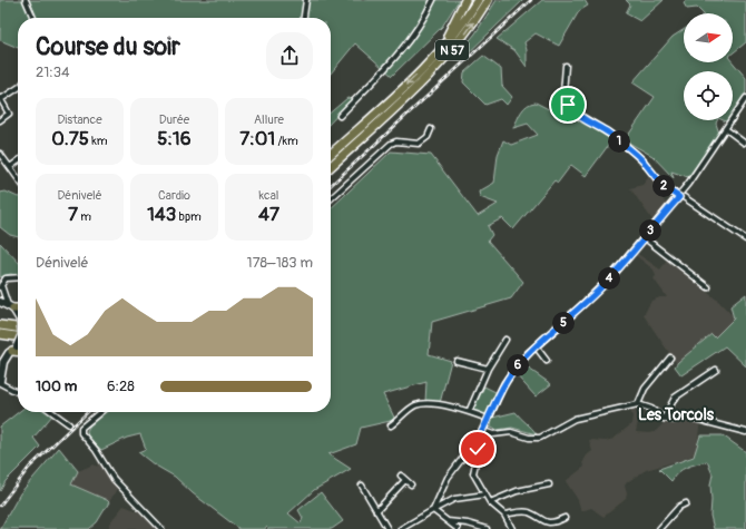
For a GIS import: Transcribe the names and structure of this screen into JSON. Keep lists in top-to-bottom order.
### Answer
{
  "streets": {
    "highway": ["N 57"]
  },
  "districts": ["Les Torcols"],
  "north": "right",
  "page": {
    "heading": ["Course du soir", "21:34"],
    "stats": [
      ["Distance", "0.75 km"],
      ["Durée", "5:16"],
      ["Allure", "7:01 /km"],
      ["Dénivelé", "7 m"],
      ["Cardio", "143 bpm"],
      ["kcal", "47"]
    ],
    "pins": [
      "1",
      "2",
      "3",
      "4",
      "5",
      "6"
    ],
    "chart": ["Dénivelé", "178–183 m"],
    "list": [
      {
        "name": "100 m",
        "note": "6:28"
      }
    ]
  }
}
